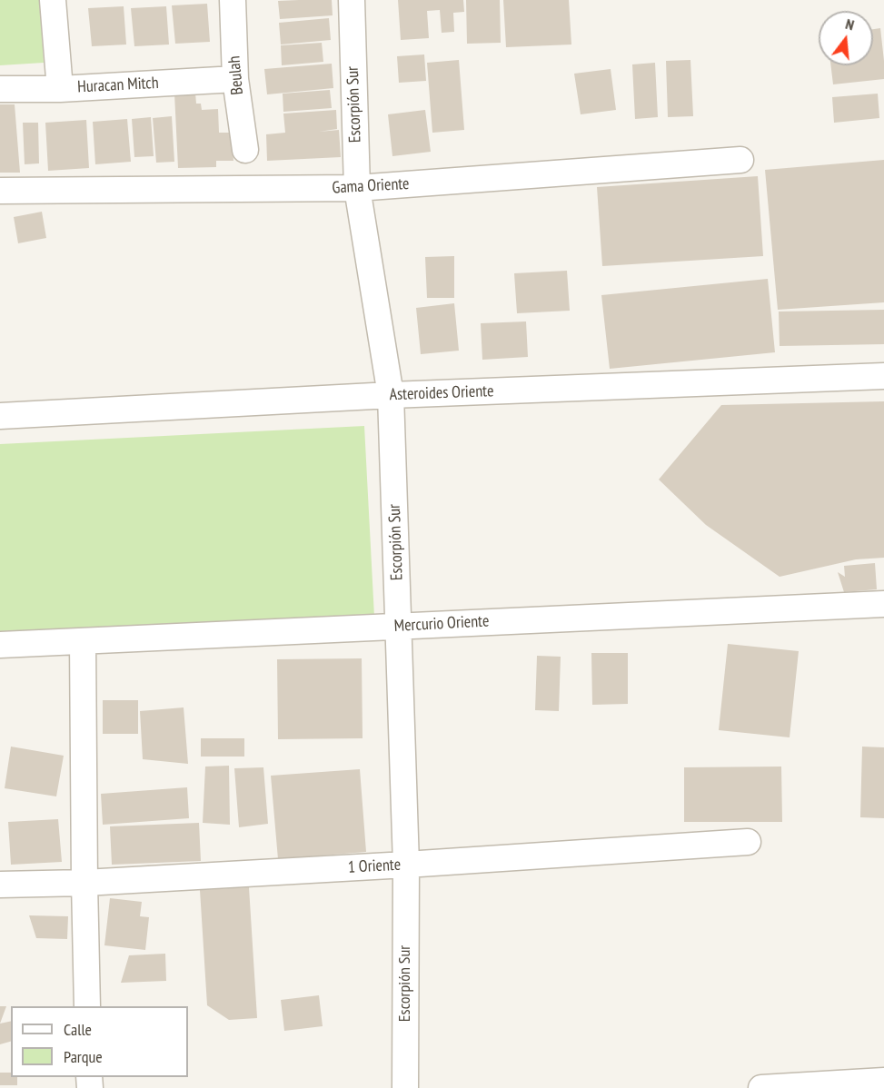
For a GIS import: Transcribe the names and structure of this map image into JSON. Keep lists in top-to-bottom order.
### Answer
{
  "streets": {
    "street": [
      "Beulah",
      "Huracan Mitch",
      "Escorpión Sur",
      "Gama Oriente",
      "Asteroides Oriente",
      "Mercurio Oriente",
      "1 Oriente"
    ]
  },
  "crossings": [
    ["Beulah", "Huracan Mitch"],
    ["Escorpión Sur", "Gama Oriente"],
    ["Escorpión Sur", "Asteroides Oriente"],
    ["Escorpión Sur", "Mercurio Oriente"],
    ["Escorpión Sur", "1 Oriente"]
  ],
  "legend": ["Calle", "Parque"],
  "north": "top"
}
